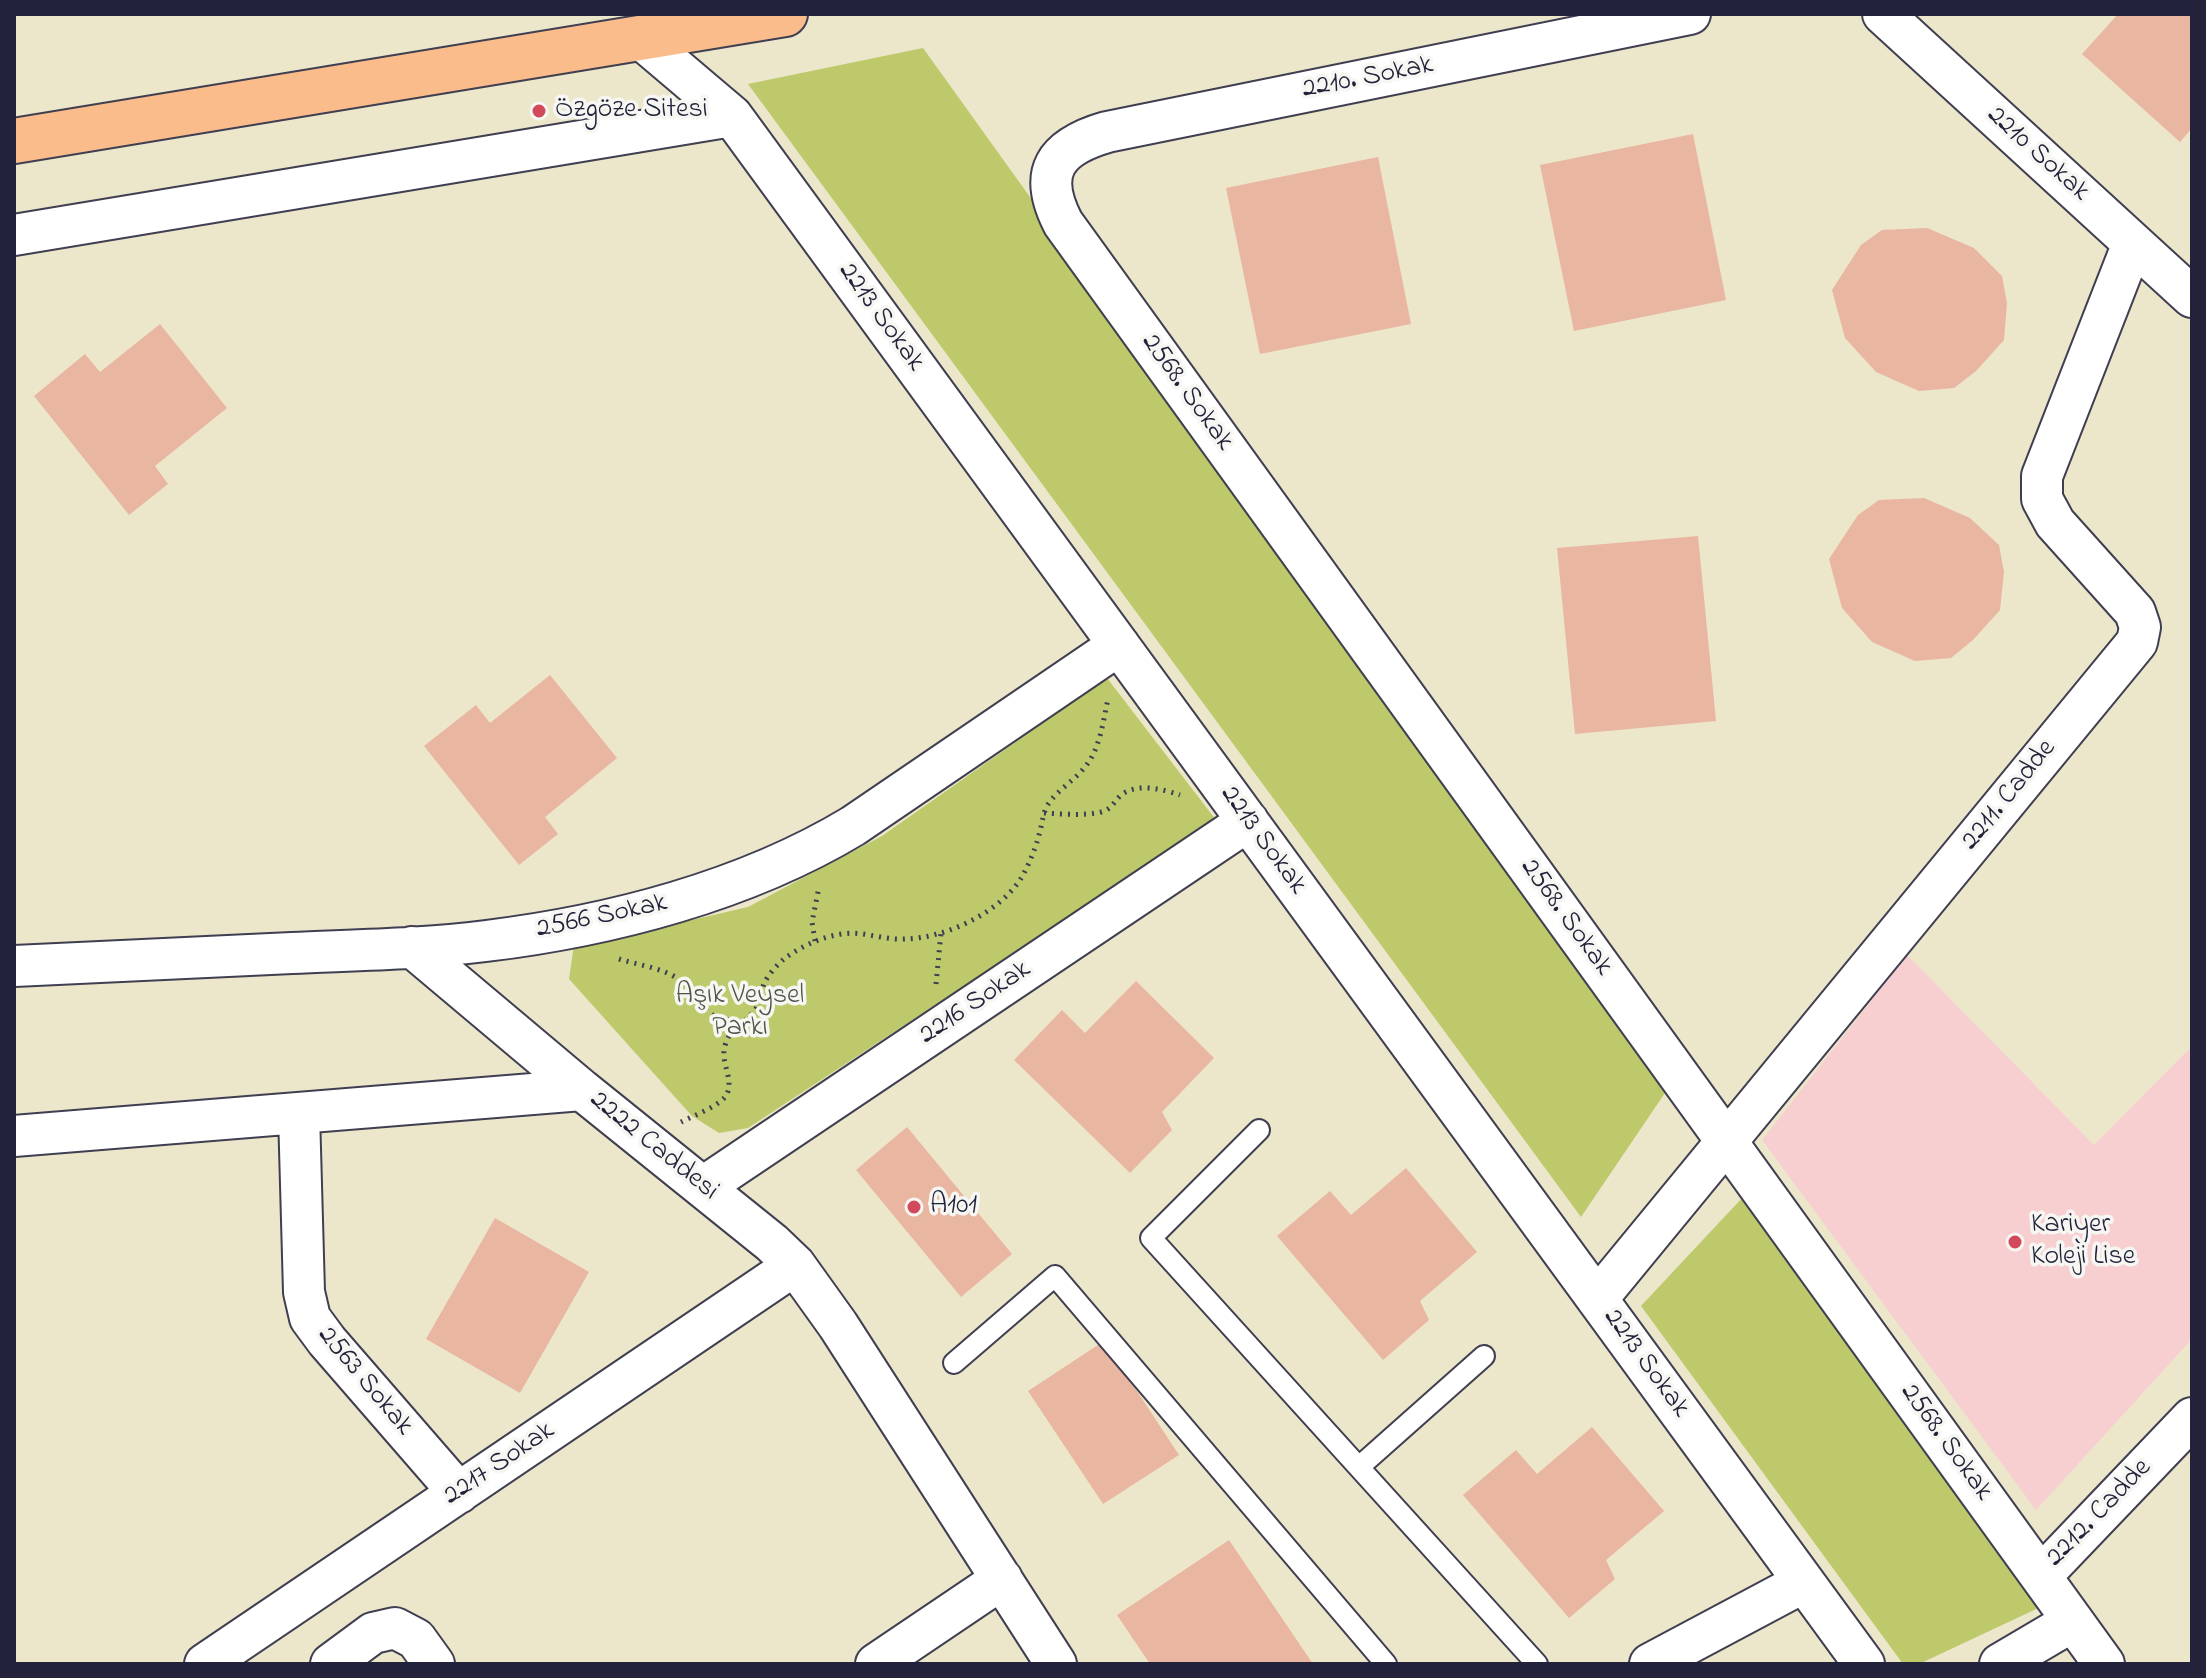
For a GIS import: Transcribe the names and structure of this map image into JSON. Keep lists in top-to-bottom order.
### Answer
{
  "streets": {
    "street": [
      "2210. Sokak",
      "2210 Sokak",
      "2213 Sokak",
      "2568. Sokak",
      "2211. Cadde",
      "2566 Sokak",
      "2216 Sokak",
      "2222 Caddesi",
      "2563 Sokak",
      "2217 Sokak",
      "2212. Cadde"
    ]
  },
  "crossings": [
    ["2210. Sokak", "2568. Sokak"],
    ["2210 Sokak", "2211. Cadde"],
    ["2213 Sokak", "2211. Cadde"],
    ["2213 Sokak", "2566 Sokak"],
    ["2213 Sokak", "2216 Sokak"],
    ["2568. Sokak", "2211. Cadde"],
    ["2568. Sokak", "2212. Cadde"],
    ["2216 Sokak", "2222 Caddesi"],
    ["2222 Caddesi", "2563 Sokak"],
    ["2222 Caddesi", "2217 Sokak"],
    ["2563 Sokak", "2217 Sokak"]
  ],
  "parks": ["Aşık Veysel Parkı"],
  "places": ["Özgöze Sitesi", "A101", "Kariyer Koleji Lise"]
}
